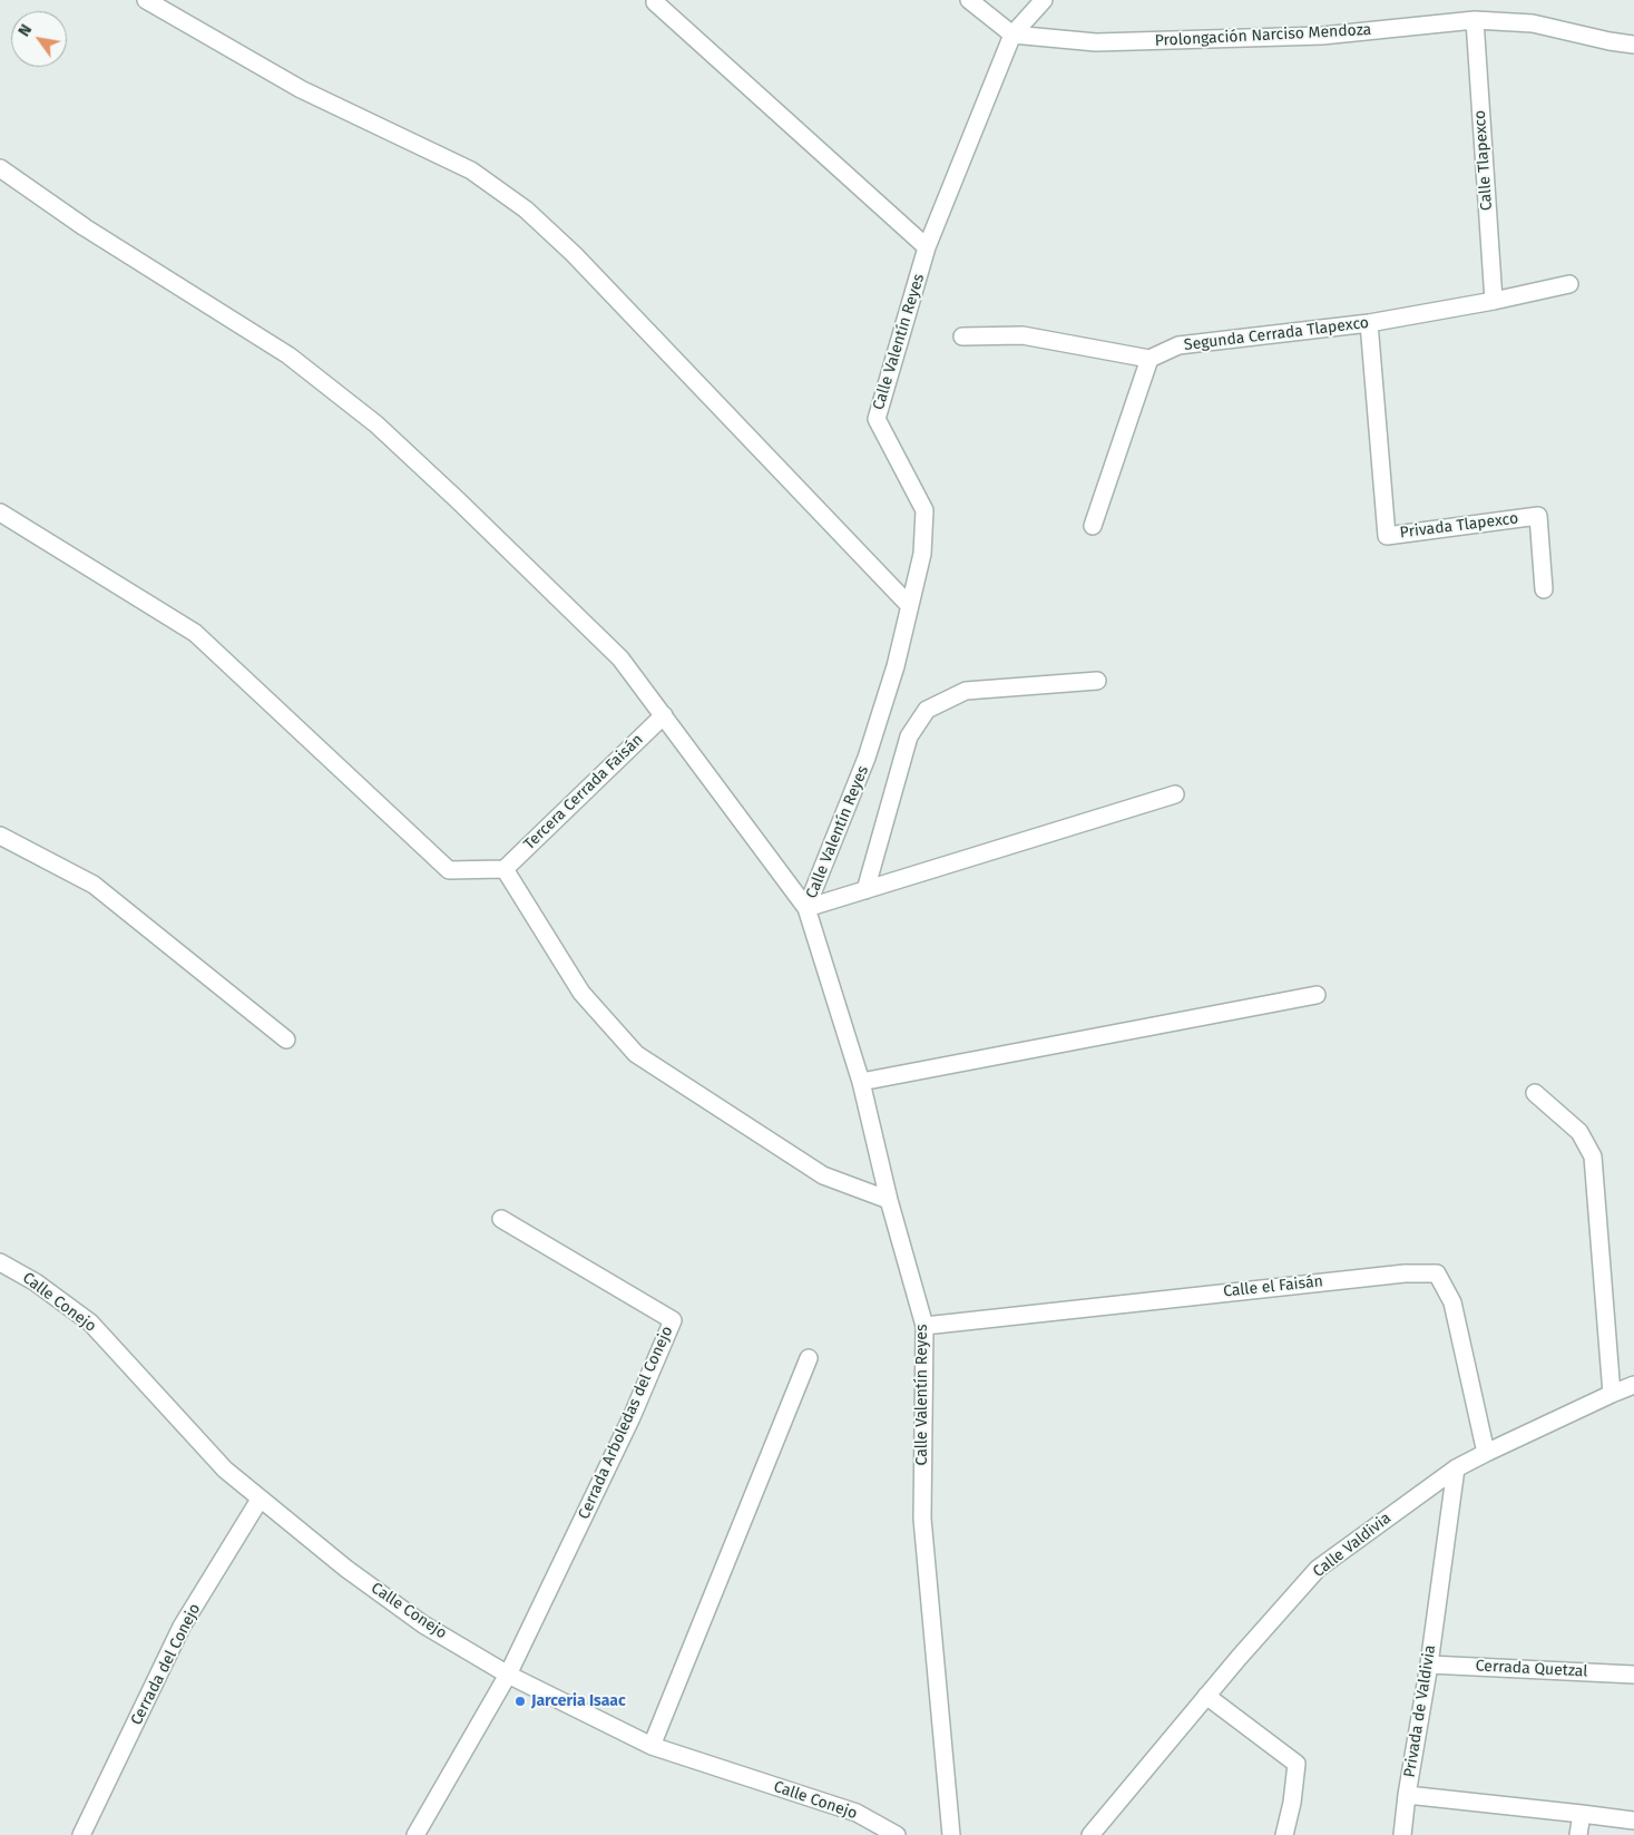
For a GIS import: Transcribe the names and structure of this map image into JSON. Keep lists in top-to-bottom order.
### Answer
{
  "streets": {
    "street": [
      "Prolongación Narciso Mendoza",
      "Calle Tlapexco",
      "Segunda Cerrada Tlapexco",
      "Calle Valentín Reyes",
      "Privada Tlapexco",
      "Tercera Cerrada Faisán",
      "Calle el Faisán",
      "Calle Conejo",
      "Cerrada Arboledas del Conejo",
      "Calle Valdivia",
      "Cerrada del Conejo",
      "Cerrada Quetzal",
      "Privada de Valdivia"
    ]
  },
  "crossings": [
    ["Prolongación Narciso Mendoza", "Calle Tlapexco"],
    ["Prolongación Narciso Mendoza", "Calle Valentín Reyes"],
    ["Calle Tlapexco", "Segunda Cerrada Tlapexco"],
    ["Segunda Cerrada Tlapexco", "Privada Tlapexco"],
    ["Calle Valentín Reyes", "Calle el Faisán"],
    ["Calle el Faisán", "Calle Valdivia"],
    ["Calle Conejo", "Cerrada Arboledas del Conejo"],
    ["Calle Conejo", "Cerrada del Conejo"],
    ["Calle Valdivia", "Privada de Valdivia"],
    ["Cerrada Quetzal", "Privada de Valdivia"]
  ],
  "places": ["Jarceria Isaac"],
  "north": "top left"
}
